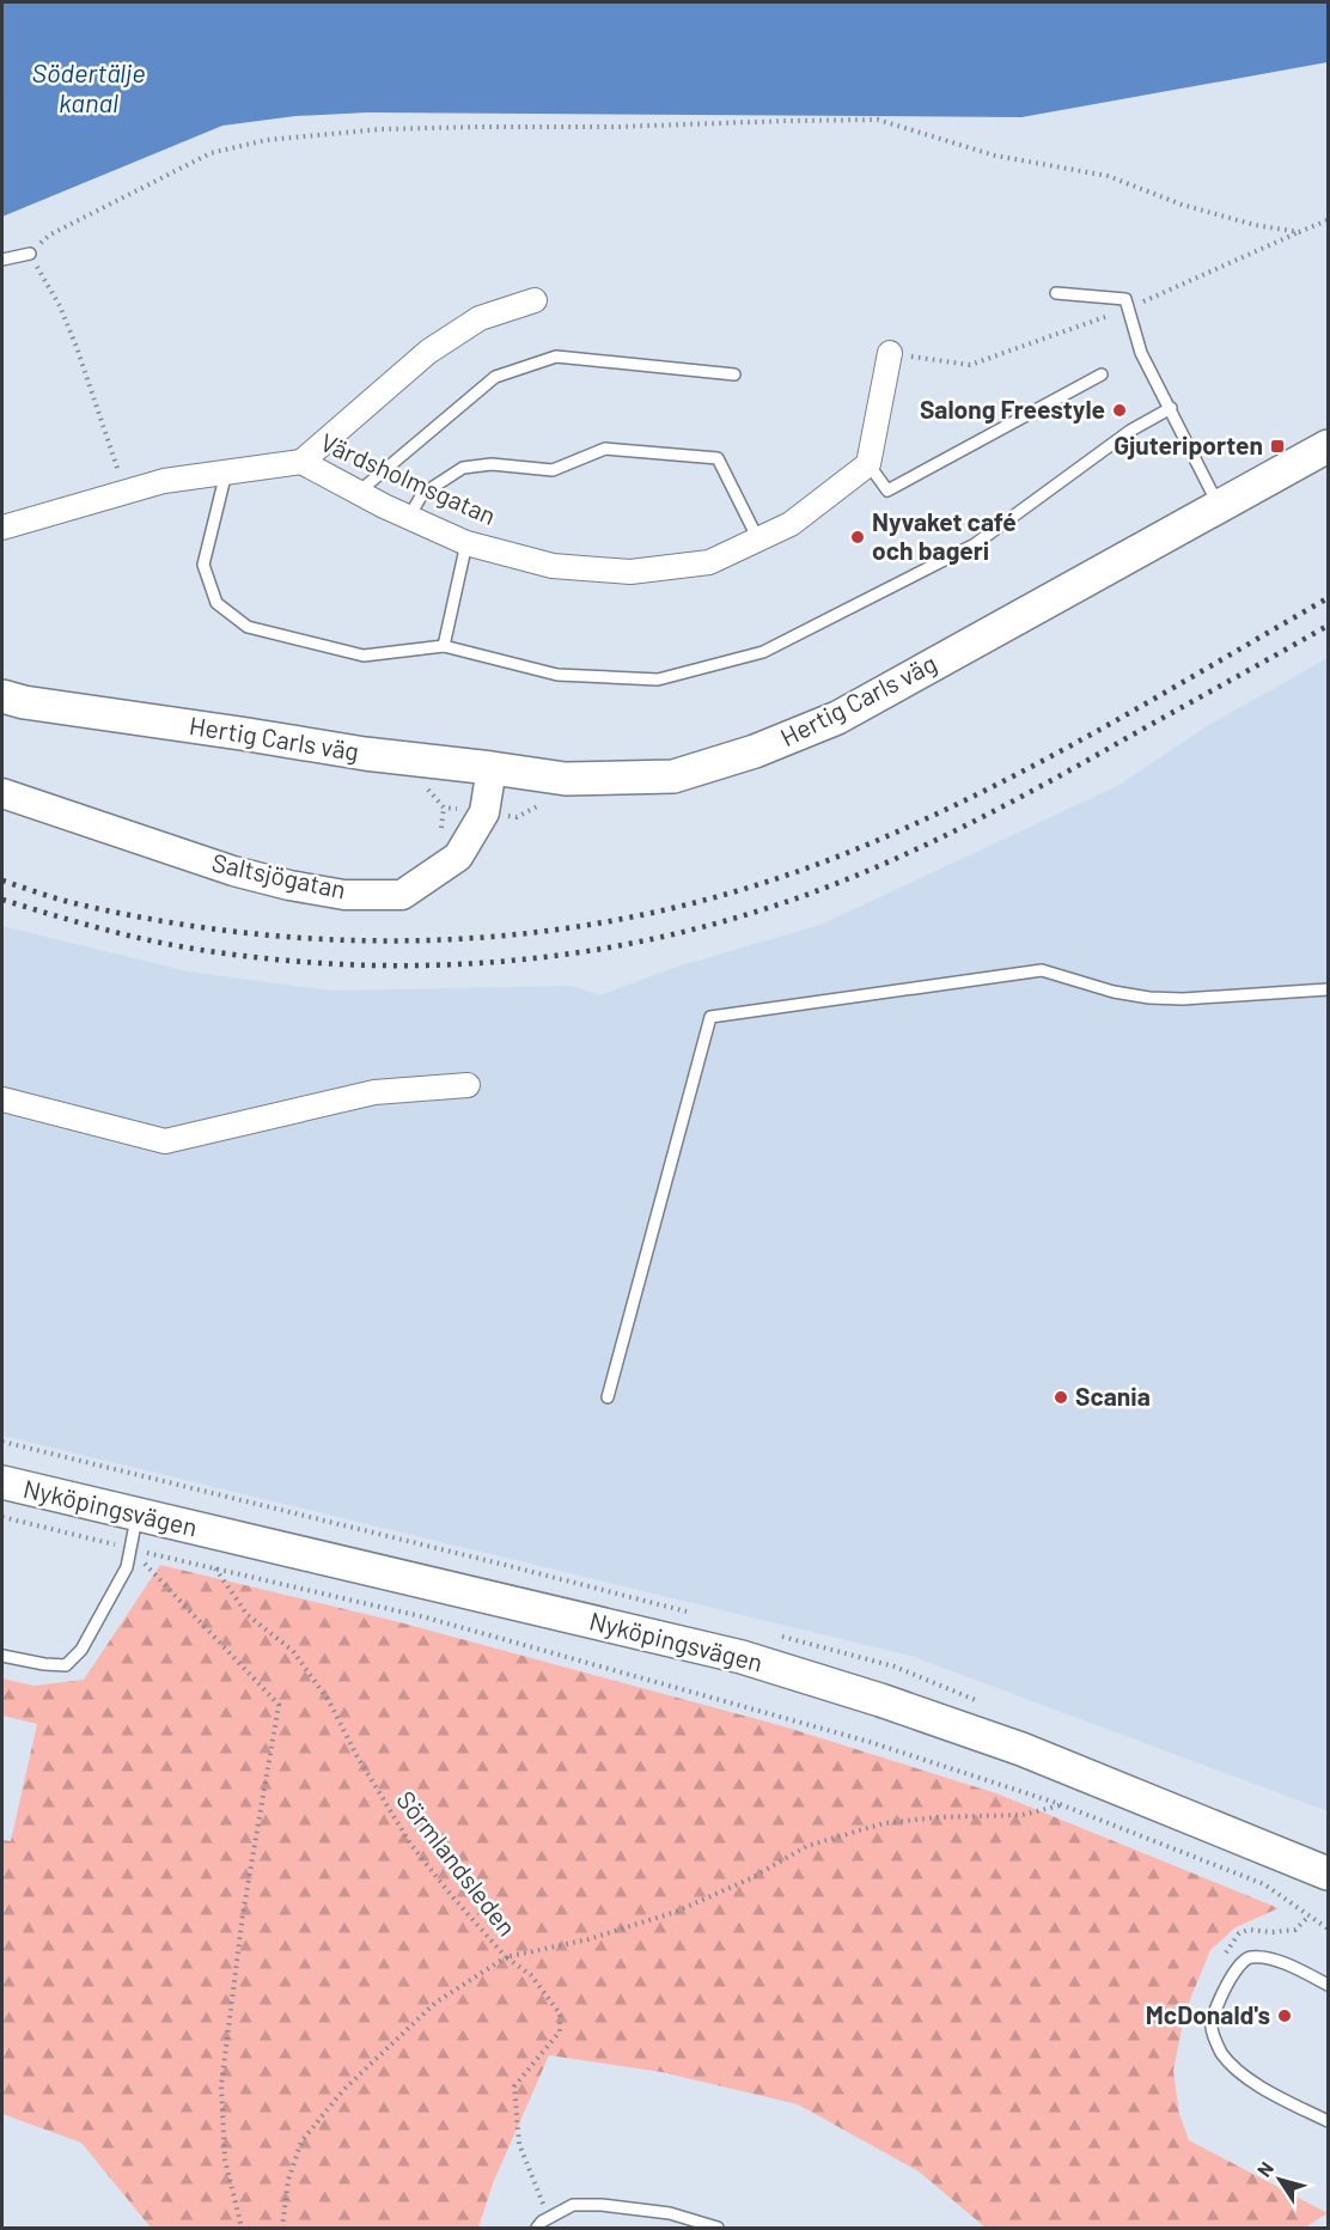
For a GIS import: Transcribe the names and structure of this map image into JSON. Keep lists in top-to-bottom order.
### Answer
{
  "streets": {
    "main road": ["Hertig Carls väg", "Nyköpingsvägen"],
    "street": ["Värdsholmsgatan", "Saltsjögatan"],
    "path": ["Sörmlandsleden"]
  },
  "crossings": [
    ["Hertig Carls väg", "Saltsjögatan"]
  ],
  "water": ["Södertälje kanal"],
  "places": {
    "other": [
      "Salong Freestyle",
      "Nyvaket café och bageri",
      "Scania",
      "McDonald's"
    ],
    "transit": ["Gjuteriporten"]
  },
  "north": "top left"
}
